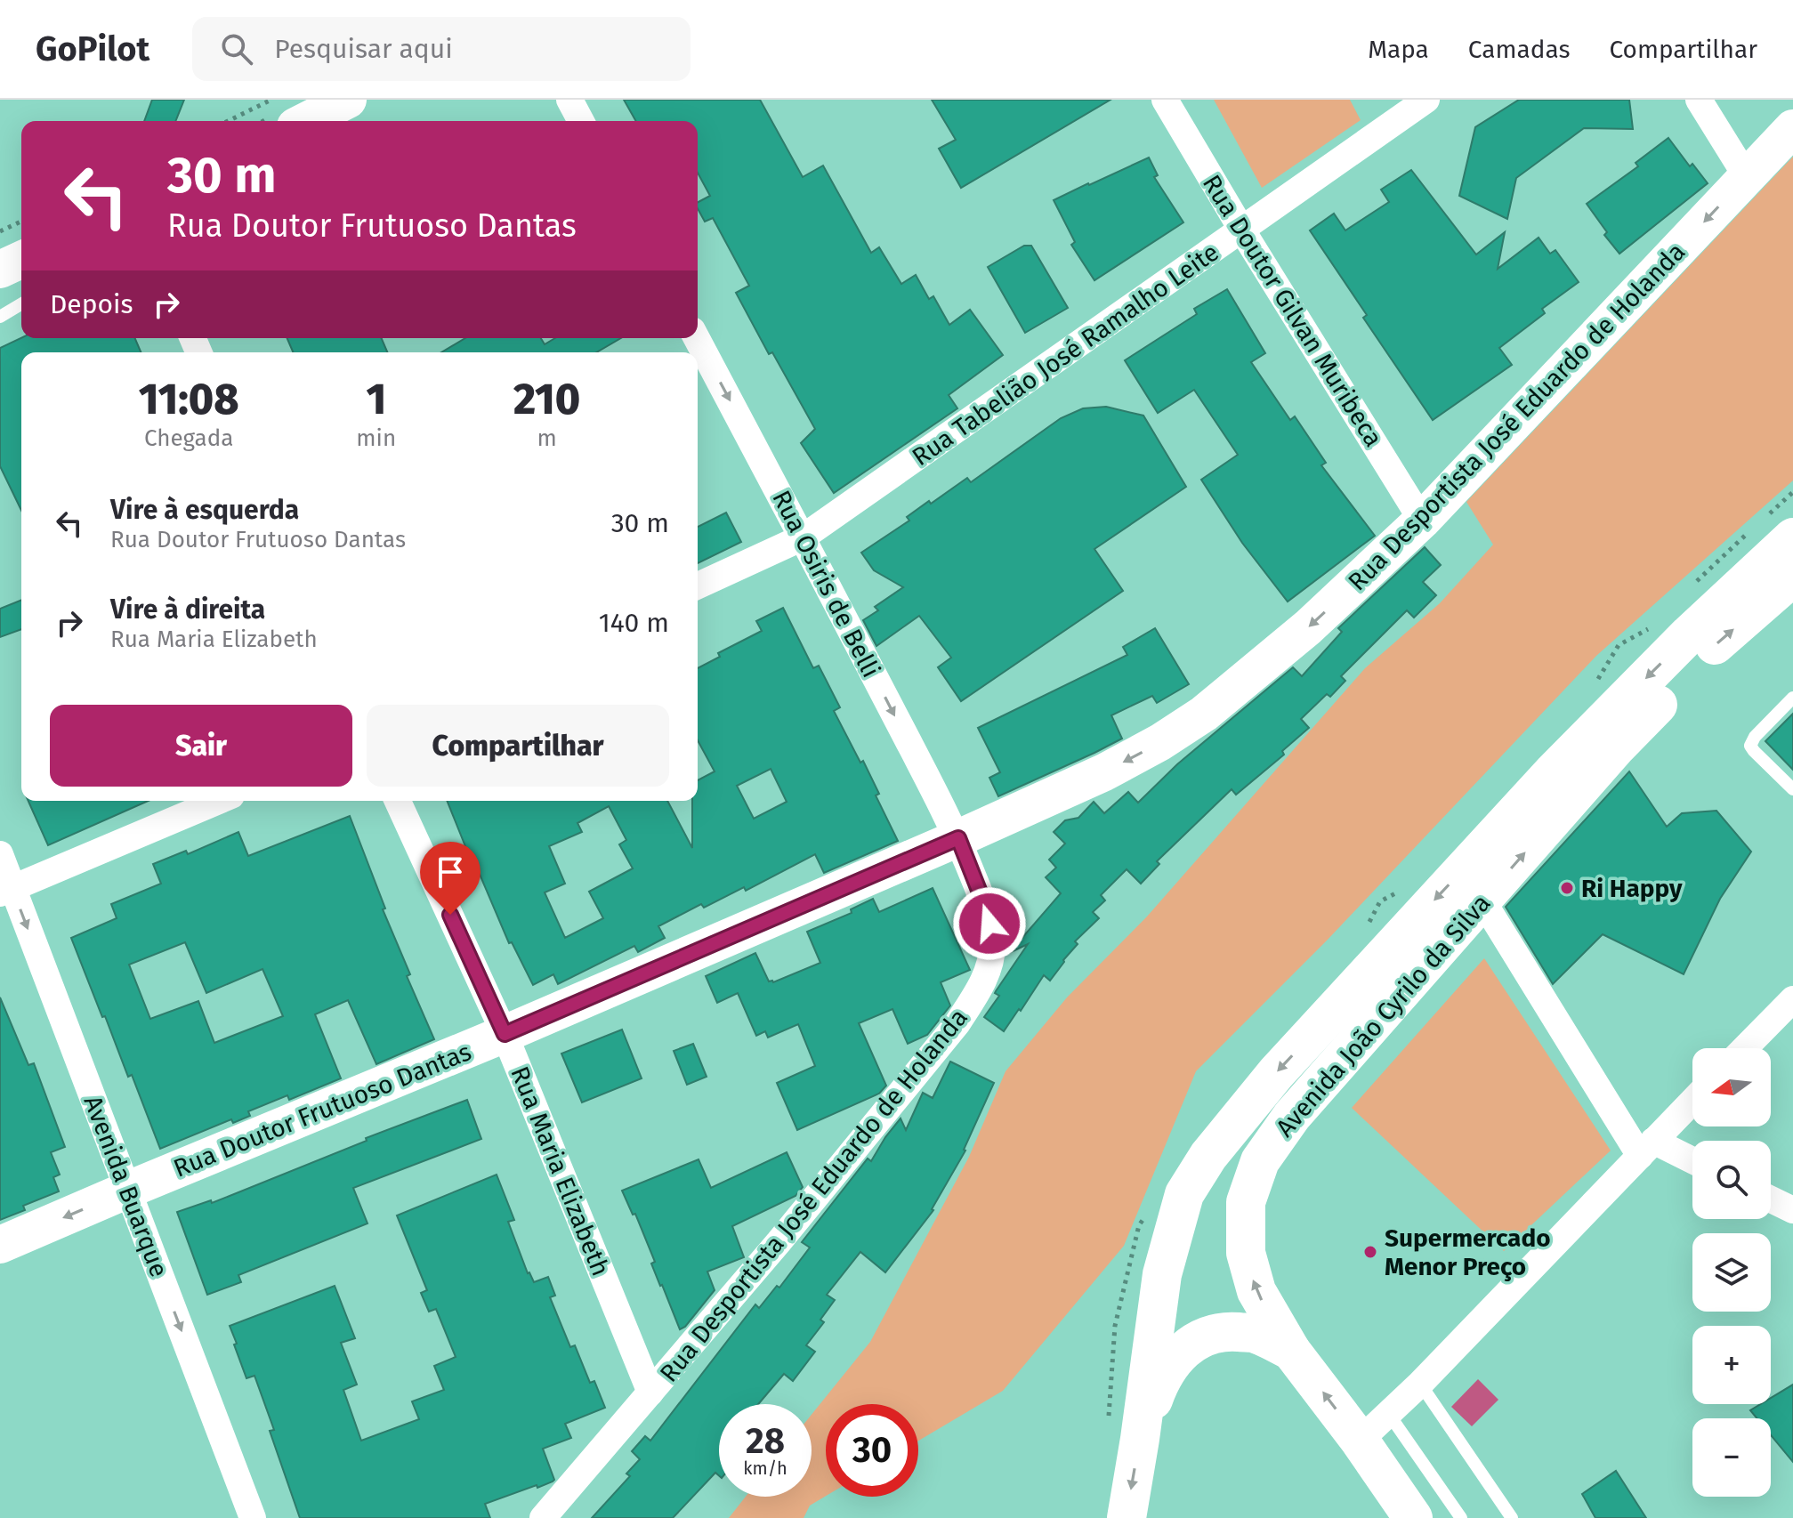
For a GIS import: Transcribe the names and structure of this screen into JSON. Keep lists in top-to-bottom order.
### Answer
{
  "streets": {
    "main road": ["Rua Desportista José Eduardo de Holanda", "Avenida João Cyrilo da Silva", "Rua Doutor Frutuoso Dantas"],
    "street": [
      "Rua Doutor Gilvan Muribeca",
      "Rua Tabelião José Ramalho Leite",
      "Rua Osiris de Belli",
      "Rua Maria Elizabeth",
      "Avenida Buarque"
    ]
  },
  "crossings": [
    ["Rua Doutor Gilvan Muribeca", "Rua Tabelião José Ramalho Leite"],
    ["Rua Doutor Gilvan Muribeca", "Rua Desportista José Eduardo de Holanda"],
    ["Rua Tabelião José Ramalho Leite", "Rua Osiris de Belli"],
    ["Rua Desportista José Eduardo de Holanda", "Rua Osiris de Belli"],
    ["Rua Desportista José Eduardo de Holanda", "Rua Doutor Frutuoso Dantas"],
    ["Rua Desportista José Eduardo de Holanda", "Rua Maria Elizabeth"],
    ["Rua Osiris de Belli", "Rua Doutor Frutuoso Dantas"],
    ["Rua Doutor Frutuoso Dantas", "Rua Maria Elizabeth"],
    ["Rua Doutor Frutuoso Dantas", "Avenida Buarque"]
  ],
  "one_way": ["Rua Desportista José Eduardo de Holanda", "Rua Osiris de Belli", "Avenida Buarque"],
  "places": ["Ri Happy", "Supermercado Menor Preço"],
  "north": "left",
  "page": {
    "header": "GoPilot",
    "search": "Pesquisar aqui",
    "nav": ["Mapa", "Camadas", "Compartilhar"],
    "turn": ["30 m", "Rua Doutor Frutuoso Dantas"],
    "then": "Depois",
    "eta": [
      "11:08",
      "Chegada",
      "1",
      "min",
      "210",
      "m"
    ],
    "list": [
      {
        "name": "Vire à esquerda",
        "note": "Rua Doutor Frutuoso Dantas",
        "value": "30 m"
      },
      {
        "name": "Vire à direita",
        "note": "Rua Maria Elizabeth",
        "value": "140 m"
      }
    ],
    "buttons": ["Sair", "Compartilhar"],
    "map_buttons": ["+", "−"],
    "speed": "28 km/h",
    "limit": "30"
  }
}
